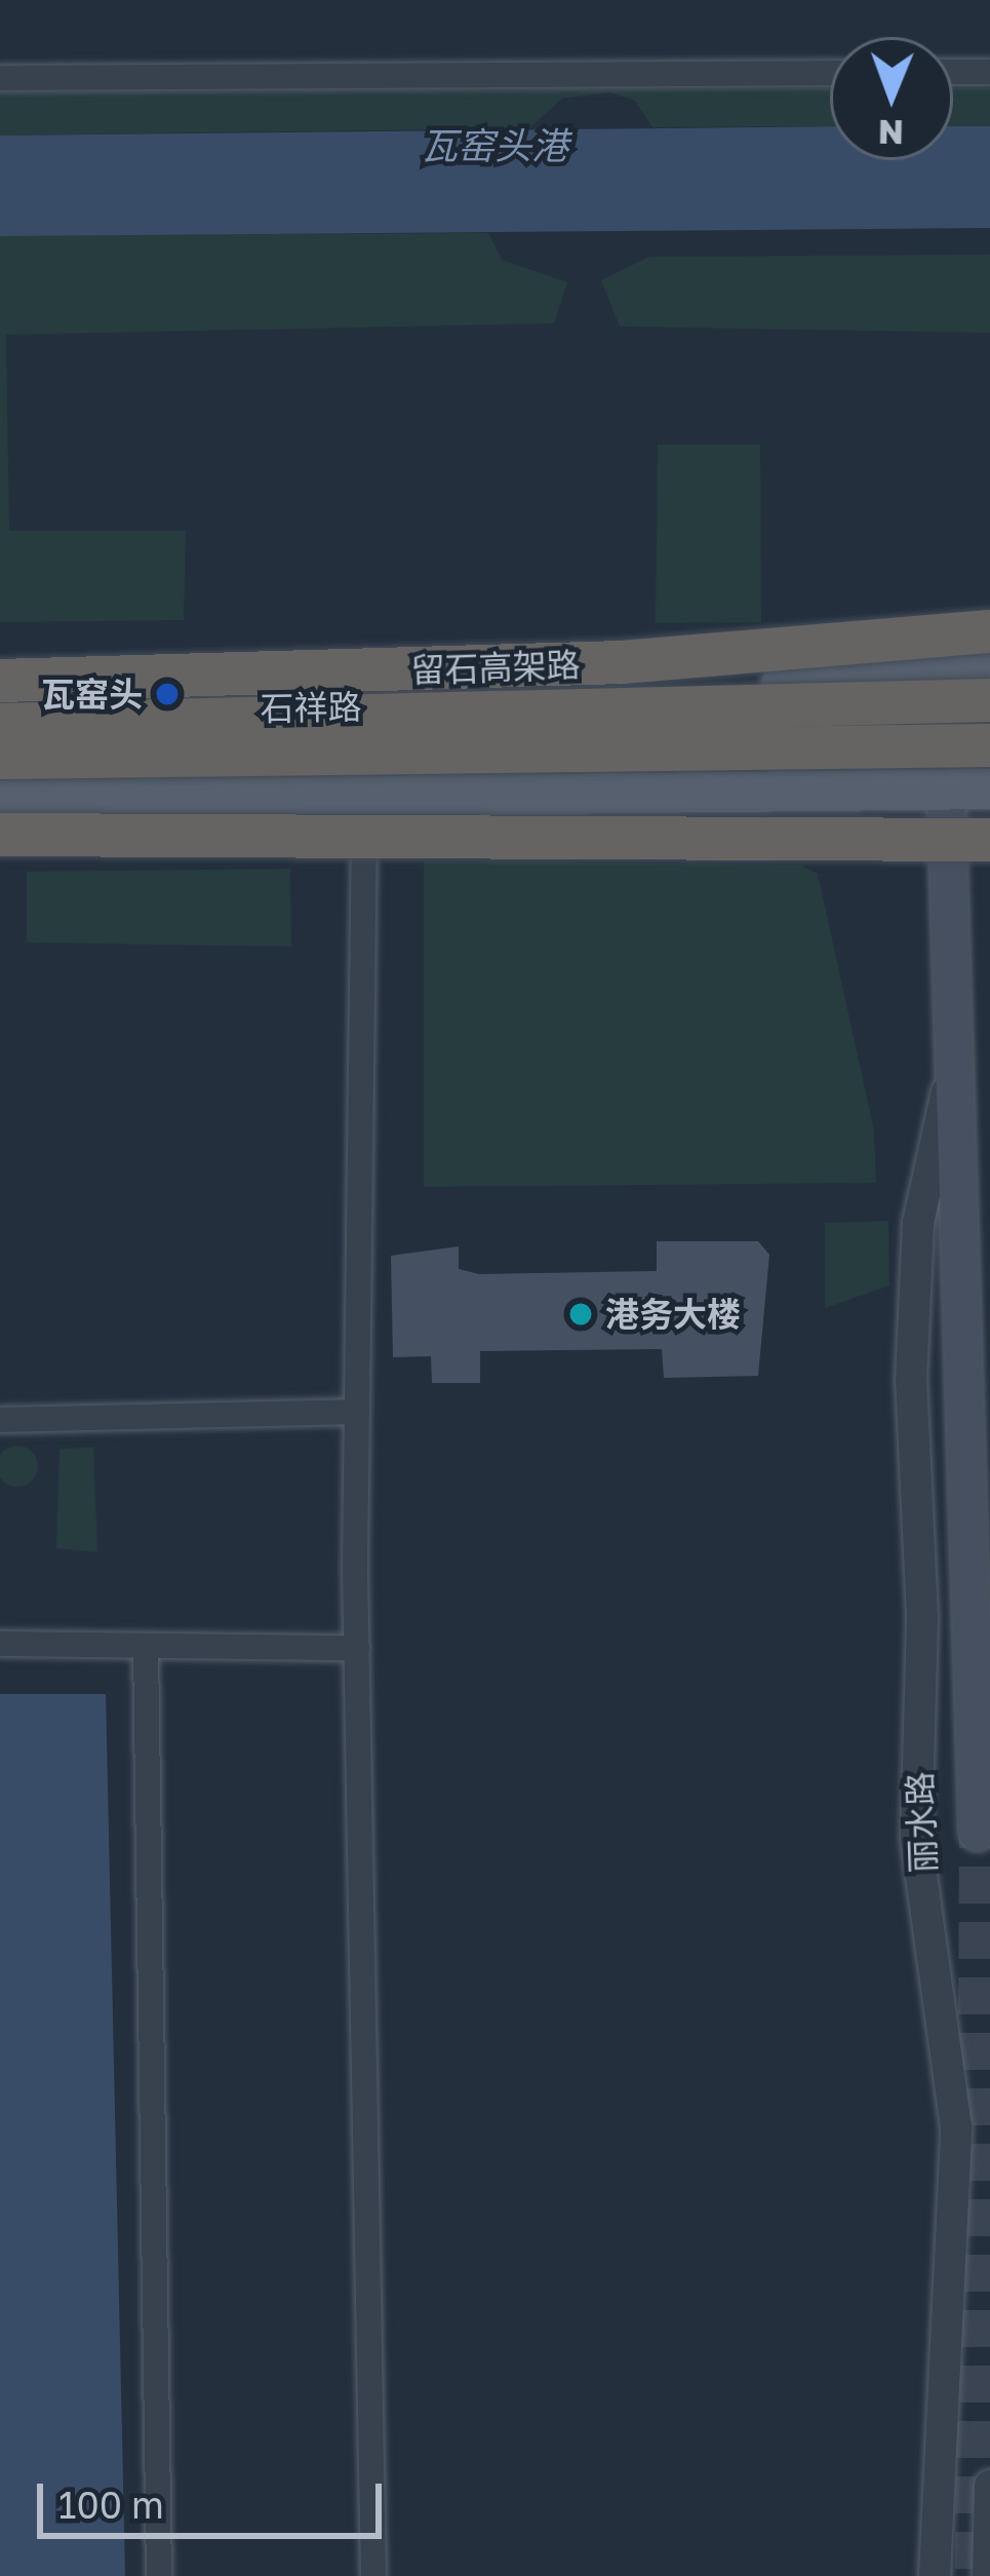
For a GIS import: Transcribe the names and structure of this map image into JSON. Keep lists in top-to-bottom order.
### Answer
{
  "streets": {
    "highway": ["留石高架路"],
    "main road": ["石祥路", "丽水路"]
  },
  "crossings": [
    ["留石高架路", "石祥路"],
    ["留石高架路", "丽水路"],
    ["石祥路", "丽水路"]
  ],
  "water": ["瓦窑头港"],
  "places": ["瓦窑头", "港务大楼"],
  "scale_bar": "100 m",
  "north": "bottom"
}
